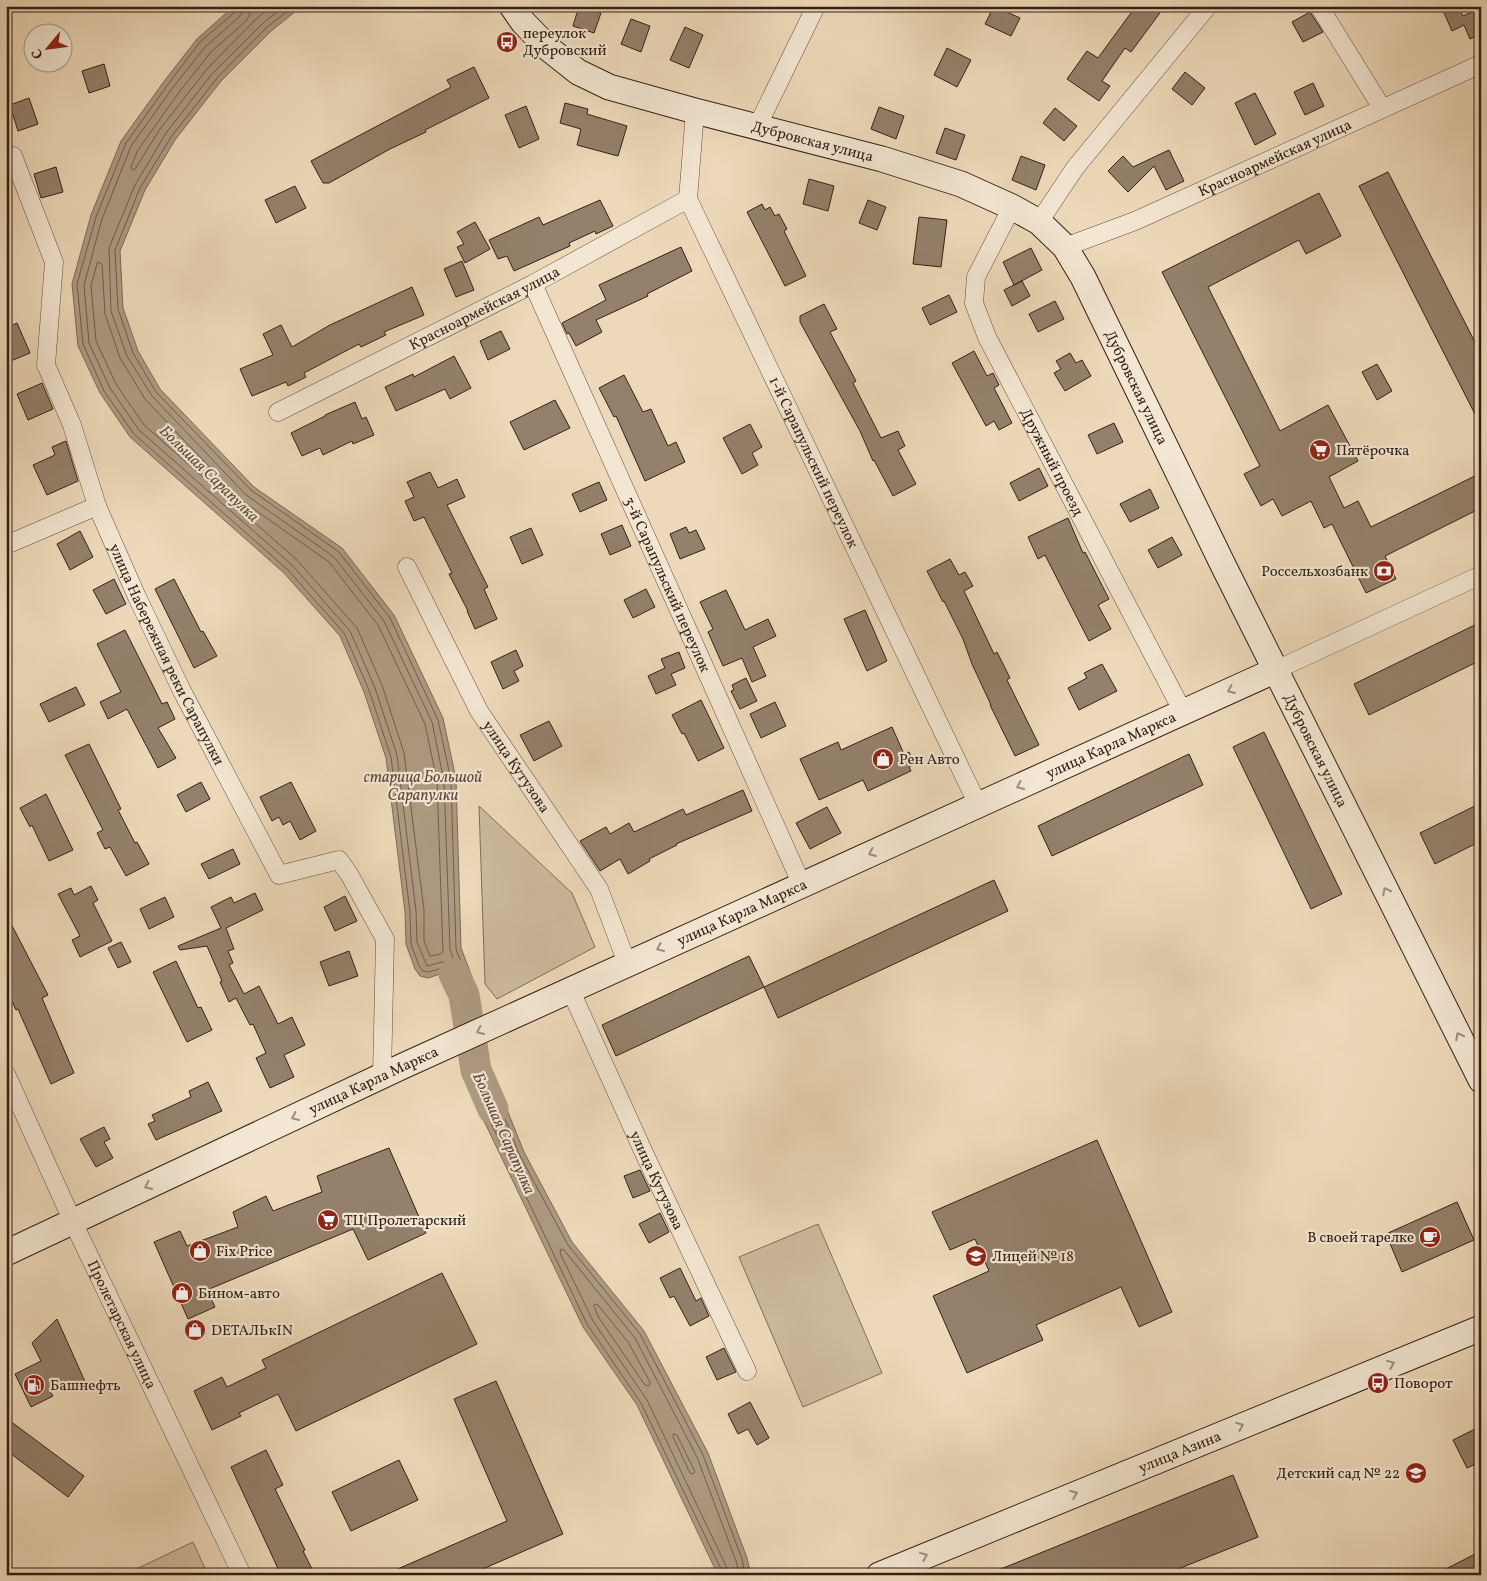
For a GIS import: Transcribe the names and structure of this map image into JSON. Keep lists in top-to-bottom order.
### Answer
{
  "streets": {
    "main road": ["Дубровская улица", "улица Карла Маркса", "улица Азина"],
    "street": [
      "Красноармейская улица",
      "1-й Сарапульский переулок",
      "Дружный проезд",
      "3-й Сарапульский переулок",
      "улица Набережная реки Сарапулки",
      "улица Кутузова",
      "Пролетарская улица"
    ]
  },
  "crossings": [
    ["Дубровская улица", "Красноармейская улица"],
    ["Дубровская улица", "Дружный проезд"],
    ["Дубровская улица", "улица Карла Маркса"],
    ["Красноармейская улица", "1-й Сарапульский переулок"],
    ["Красноармейская улица", "3-й Сарапульский переулок"],
    ["1-й Сарапульский переулок", "улица Карла Маркса"],
    ["Дружный проезд", "улица Карла Маркса"],
    ["3-й Сарапульский переулок", "улица Карла Маркса"],
    ["улица Набережная реки Сарапулки", "улица Карла Маркса"],
    ["улица Карла Маркса", "улица Кутузова"],
    ["улица Карла Маркса", "Пролетарская улица"]
  ],
  "one_way": ["улица Карла Маркса", "улица Азина"],
  "water": ["Большая Сарапулка", "старица Большой Сарапулки"],
  "places": {
    "bus stop": ["переулок Дубровский", "Поворот"],
    "supermarket": ["Пятёрочка", "ТЦ Пролетарский"],
    "bank": ["Россельхозбанк"],
    "shop": [
      "Рен Авто",
      "Fix Price",
      "Бином-авто",
      "DЕТАЛЬкIN"
    ],
    "cafe": ["В своей тарелке"],
    "school or university": ["Лицей № 18", "Детский сад № 22"],
    "fuel station": ["Башнефть"]
  },
  "north": "bottom left"
}
